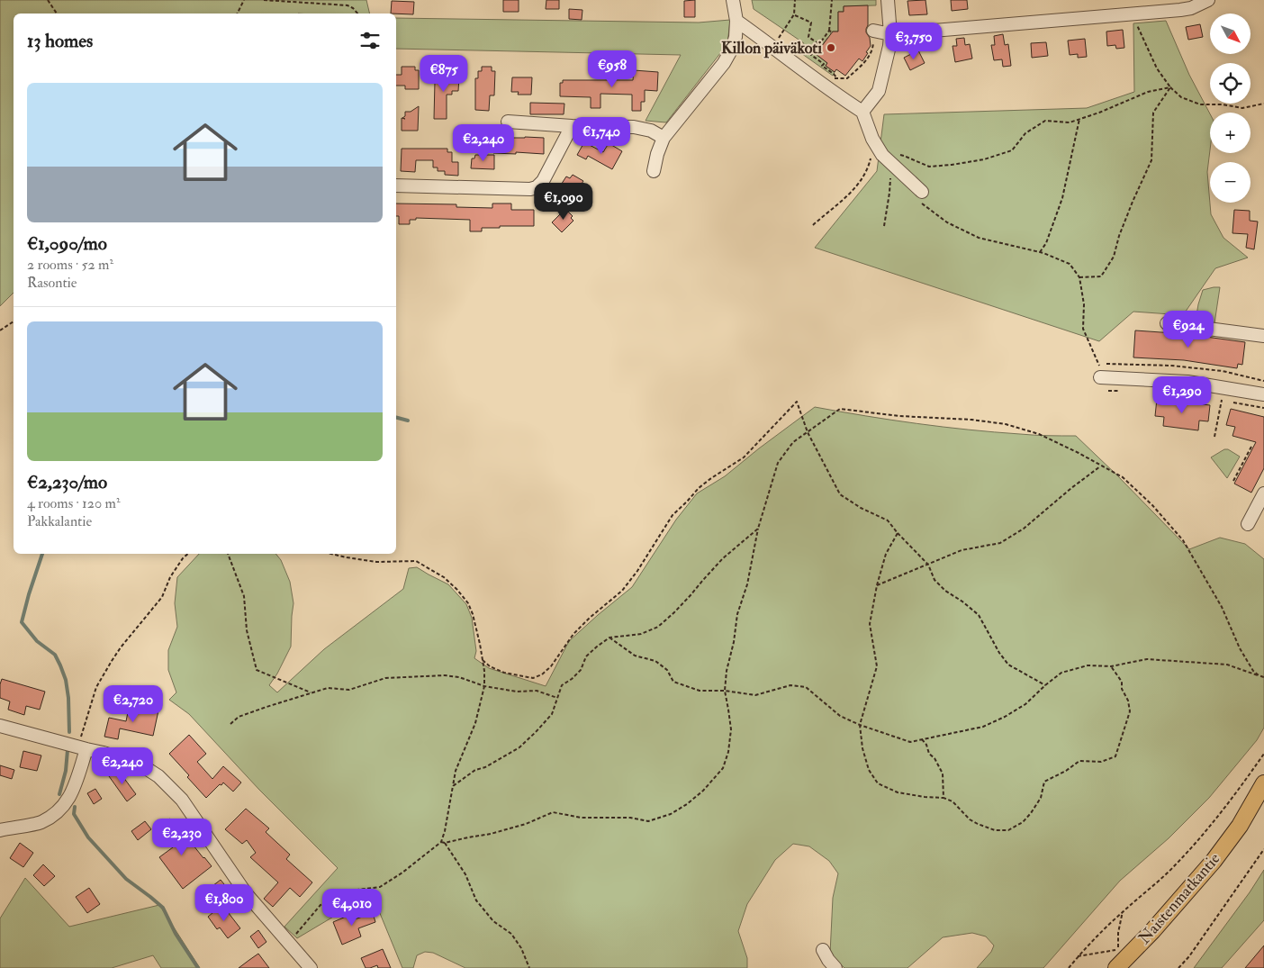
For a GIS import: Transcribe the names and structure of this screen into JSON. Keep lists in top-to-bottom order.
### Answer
{
  "streets": {
    "main road": ["Naistenmatkantie"]
  },
  "places": ["Killon päiväkoti"],
  "north": "bottom right",
  "page": {
    "map_buttons": ["+", "−"],
    "heading": "13 homes",
    "price": [
      "€3,750",
      "€958",
      "€875",
      "€1,740",
      "€2,240",
      "€1,090",
      "€924",
      "€1,290",
      "€2,720",
      "€2,240",
      "€2,230",
      "€1,800",
      "€4,010"
    ],
    "list": [
      {
        "name": "€1,090/mo",
        "note": "2 rooms · 52 m² · Rasontie"
      },
      {
        "name": "€2,230/mo",
        "note": "4 rooms · 120 m² · Pakkalantie"
      }
    ]
  }
}
